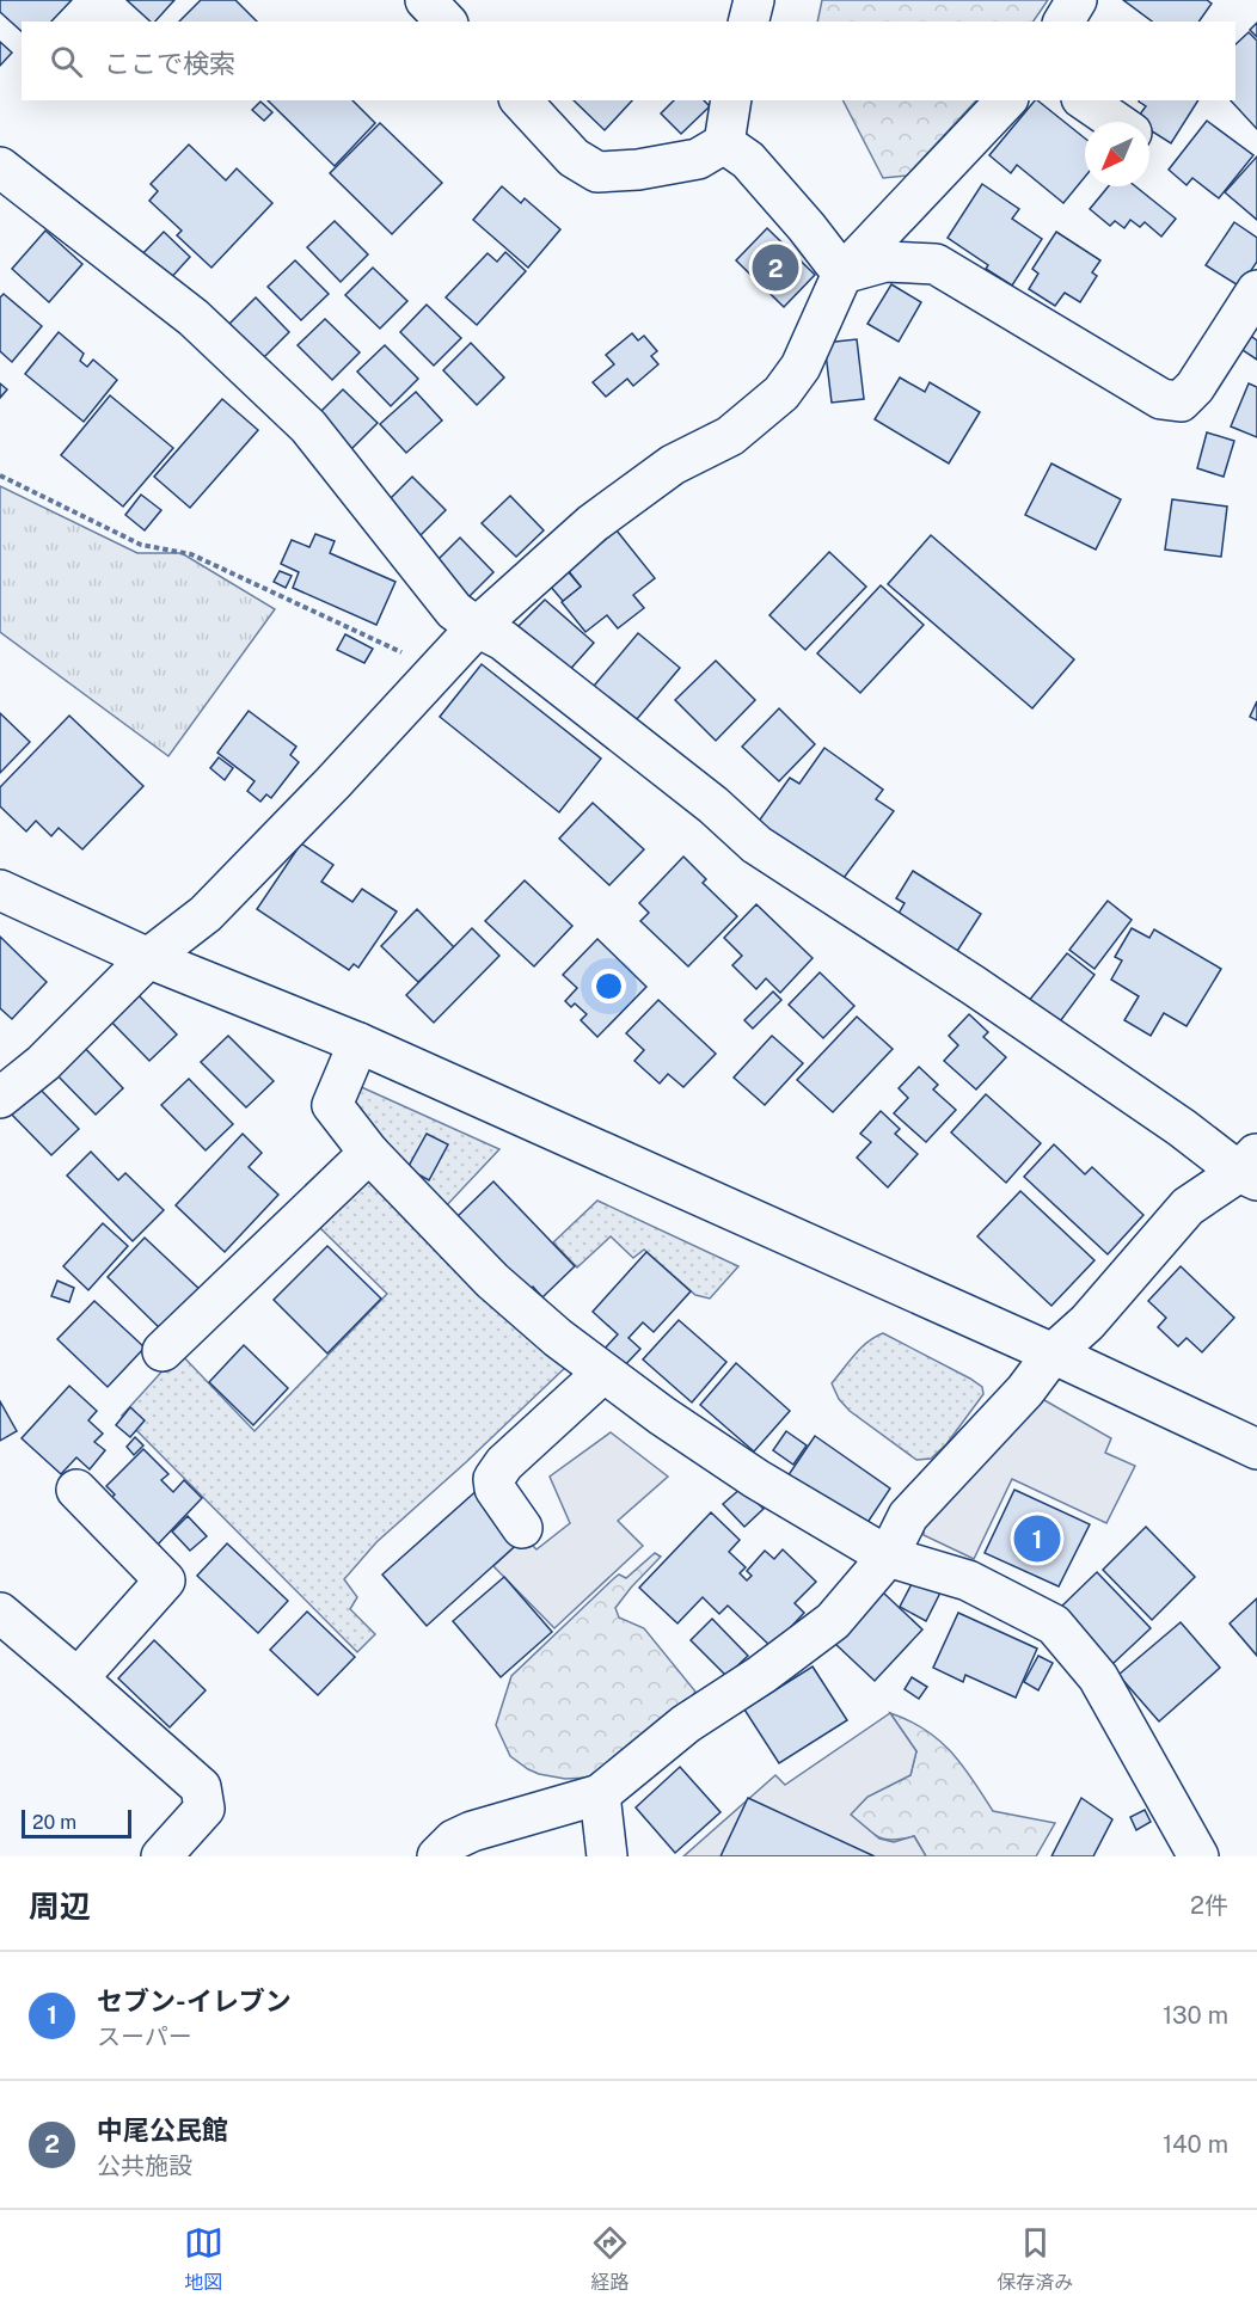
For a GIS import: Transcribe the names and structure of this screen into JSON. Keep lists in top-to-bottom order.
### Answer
{
  "scale_bar": "20 m",
  "north": "bottom left",
  "page": {
    "search": "ここで検索",
    "pins": ["2", "1"],
    "scale": "20 m",
    "heading": ["周辺", "2件"],
    "list": [
      {
        "mark": "1",
        "name": "セブン-イレブン",
        "note": "スーパー",
        "value": "130 m"
      },
      {
        "mark": "2",
        "name": "中尾公民館",
        "note": "公共施設",
        "value": "140 m"
      }
    ],
    "nav": ["地図", "経路", "保存済み"]
  }
}
